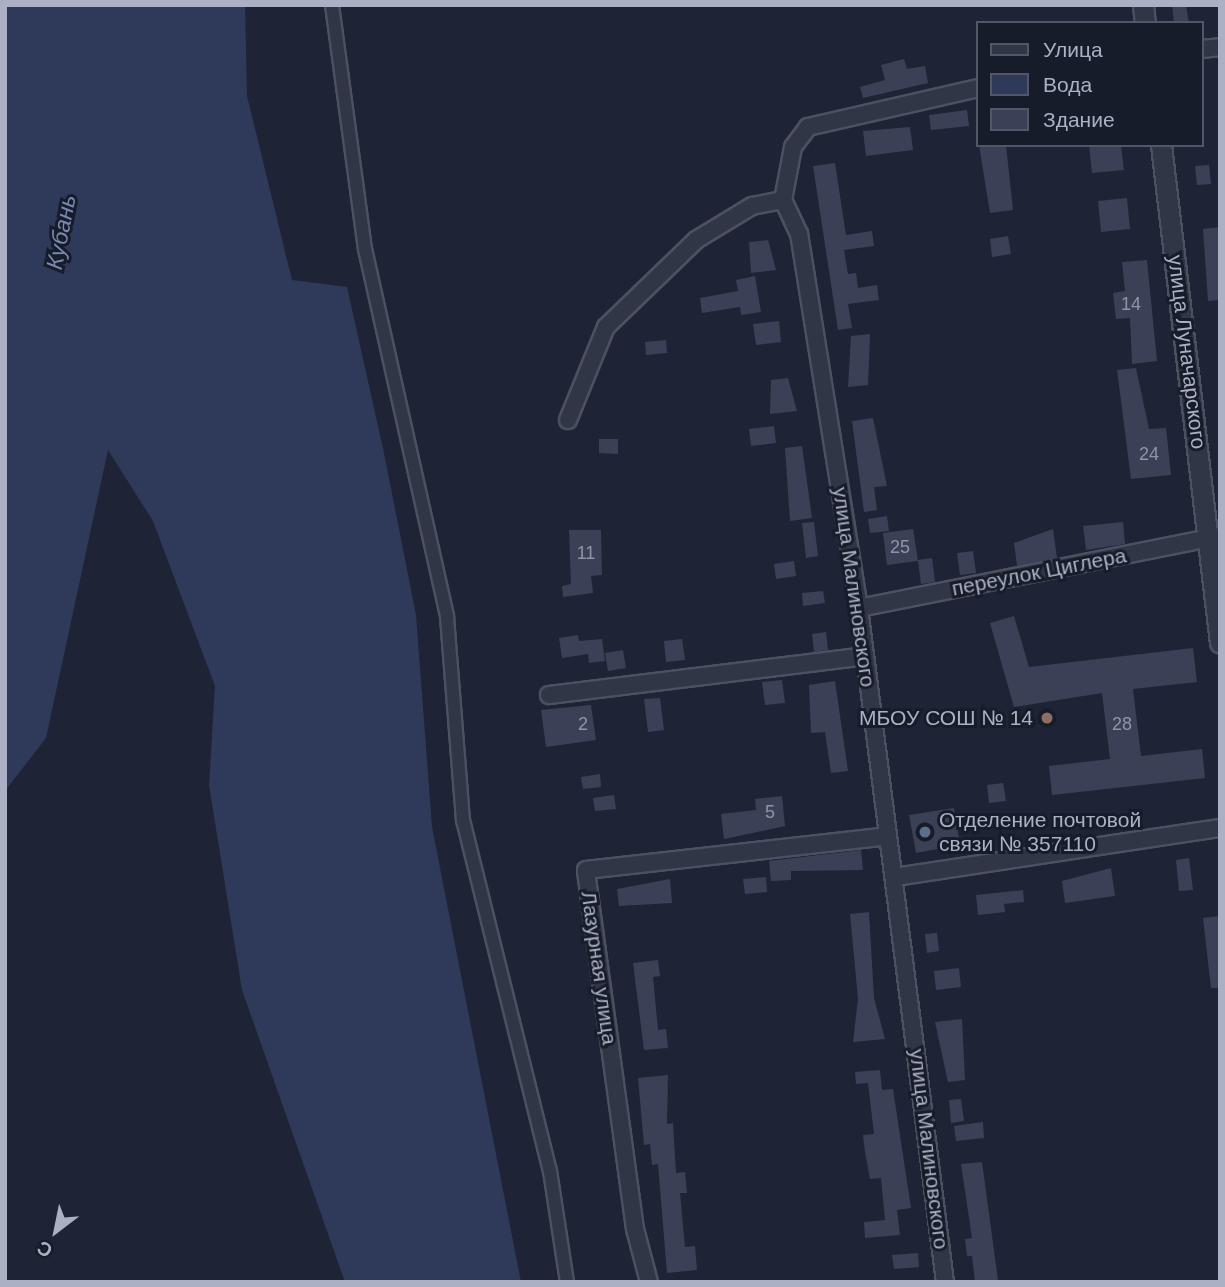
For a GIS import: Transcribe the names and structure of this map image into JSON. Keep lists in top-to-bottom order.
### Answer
{
  "streets": {
    "street": [
      "улица Луначарского",
      "переулок Циглера",
      "улица Малиновского",
      "Лазурная улица"
    ]
  },
  "crossings": [
    ["улица Луначарского", "переулок Циглера"],
    ["переулок Циглера", "улица Малиновского"],
    ["улица Малиновского", "Лазурная улица"]
  ],
  "water": ["Кубань"],
  "places": ["МБОУ СОШ № 14", "Отделение почтовой связи № 357110"],
  "house_numbers": [
    "14",
    "24",
    "25",
    "11",
    "2",
    "28",
    "5"
  ],
  "legend": ["Улица", "Вода", "Здание"],
  "north": "bottom left"
}
